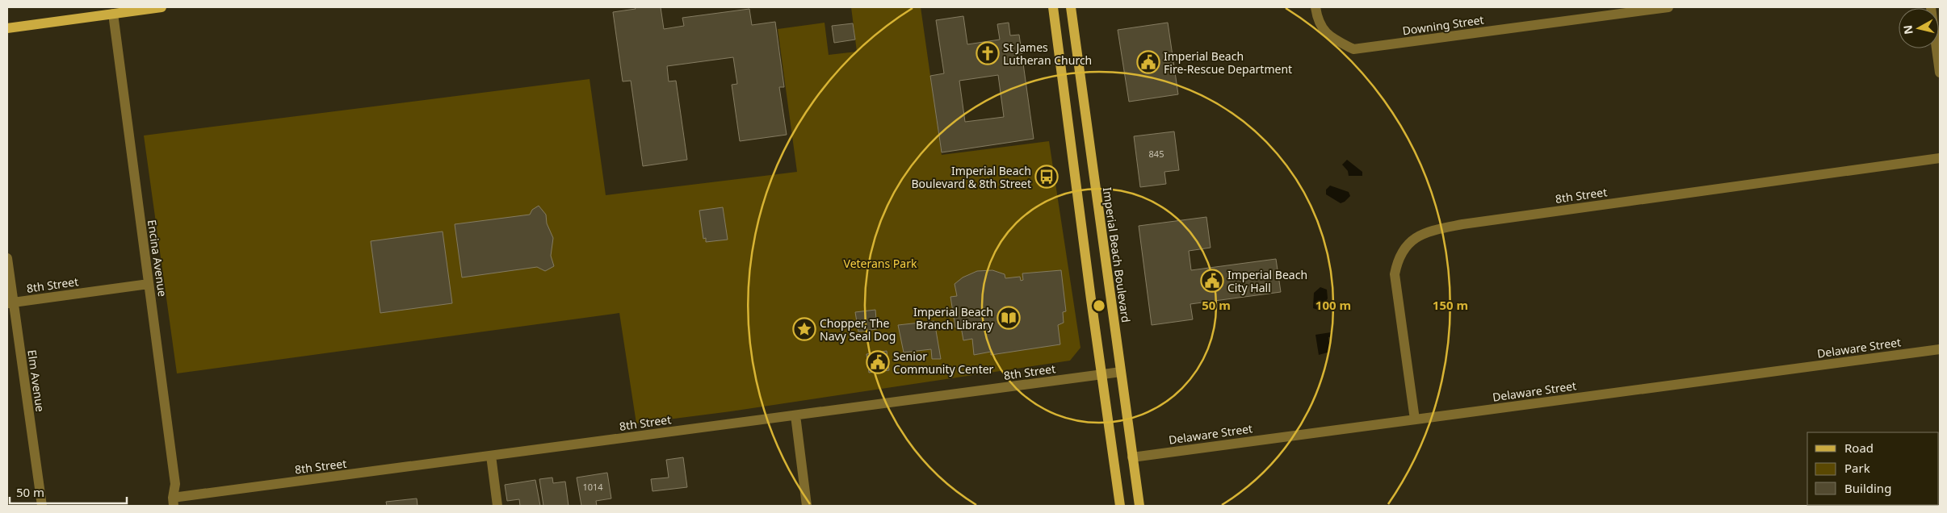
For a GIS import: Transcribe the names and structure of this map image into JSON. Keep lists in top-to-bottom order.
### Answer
{
  "streets": {
    "main road": ["Imperial Beach Boulevard"],
    "street": [
      "Downing Street",
      "8th Street",
      "Encina Avenue",
      "Delaware Street",
      "Elm Avenue"
    ]
  },
  "crossings": [
    ["8th Street", "Imperial Beach Boulevard"],
    ["8th Street", "Encina Avenue"],
    ["8th Street", "Delaware Street"],
    ["8th Street", "Elm Avenue"],
    ["Imperial Beach Boulevard", "Delaware Street"]
  ],
  "parks": ["Veterans Park"],
  "places": {
    "church": ["St James Lutheran Church"],
    "public building": ["Imperial Beach Fire-Rescue Department", "Imperial Beach City Hall", "Senior Community Center"],
    "bus stop": ["Imperial Beach Boulevard & 8th Street"],
    "library": ["Imperial Beach Branch Library"],
    "place": ["Chopper, The Navy Seal Dog"]
  },
  "house_numbers": ["845", "1014"],
  "legend": ["Road", "Park", "Building"],
  "scale_bar": "50 m",
  "north": "left",
  "rings": ["50 m", "100 m", "150 m"]
}
